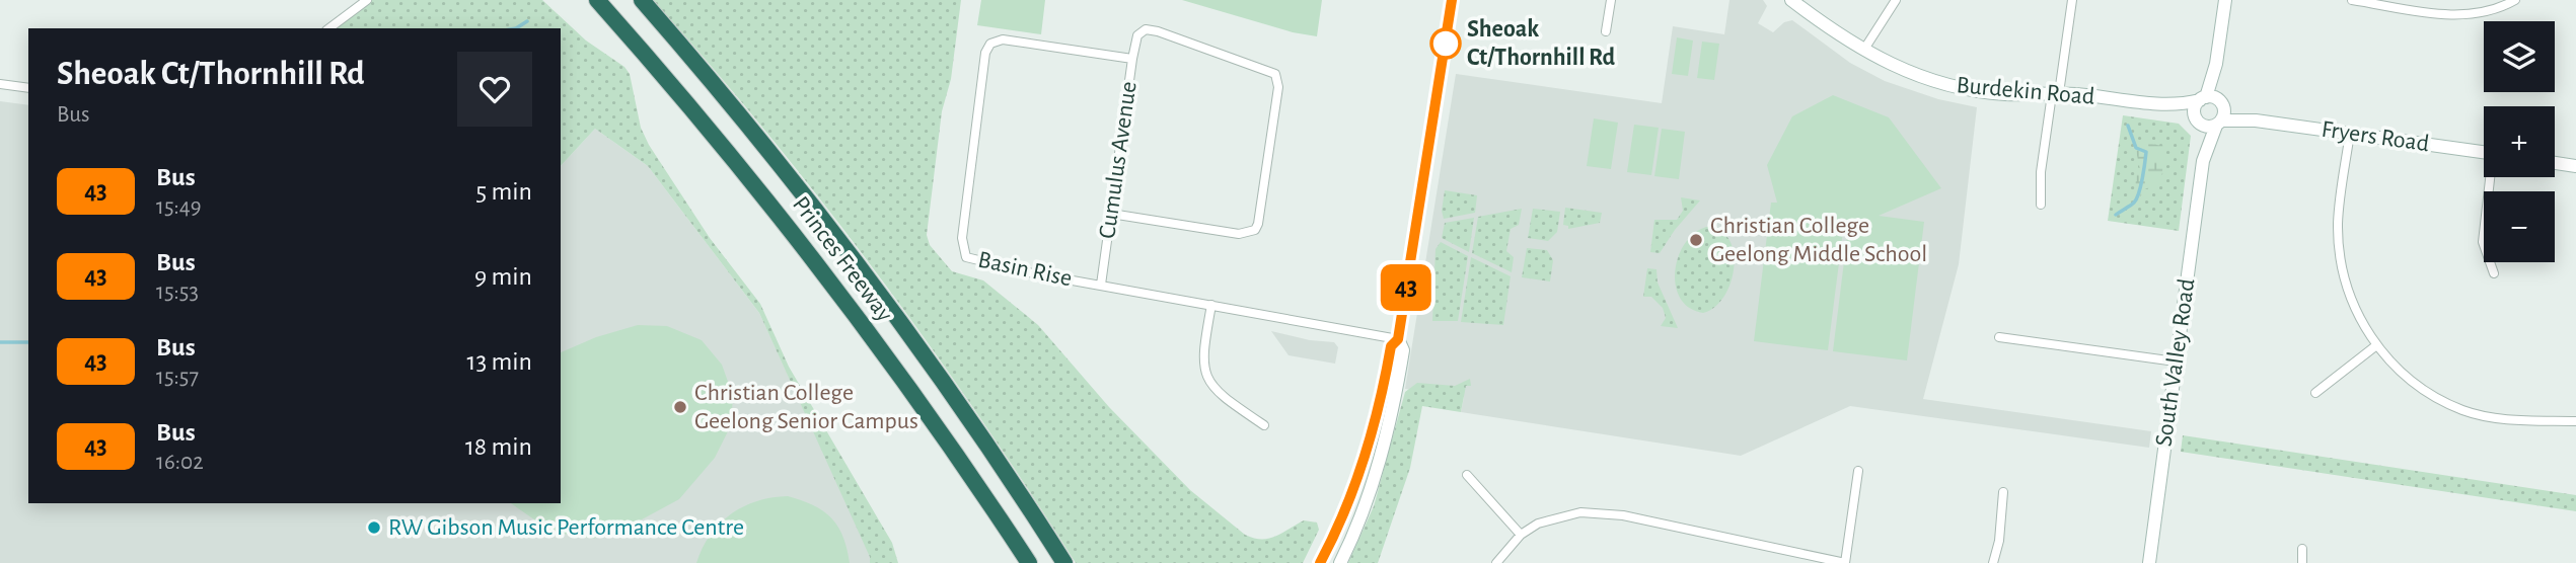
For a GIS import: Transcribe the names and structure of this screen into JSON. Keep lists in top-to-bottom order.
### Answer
{
  "streets": {
    "highway": ["Princes Freeway"],
    "street": [
      "Burdekin Road",
      "Fryers Road",
      "Cumulus Avenue",
      "Basin Rise",
      "South Valley Road"
    ]
  },
  "crossings": [
    ["Burdekin Road", "Fryers Road"],
    ["Burdekin Road", "South Valley Road"],
    ["Fryers Road", "South Valley Road"],
    ["Cumulus Avenue", "Basin Rise"]
  ],
  "places": [
    "Sheoak Ct/Thornhill Rd",
    "Christian College Geelong Middle School",
    "Christian College Geelong Senior Campus",
    "RW Gibson Music Performance Centre"
  ],
  "lines": ["bus line 43"],
  "page": {
    "on_map": "43",
    "map_buttons": ["+", "−"],
    "heading": ["Sheoak Ct/Thornhill Rd", "Bus"],
    "list": [
      {
        "mark": "43",
        "name": "Bus",
        "note": "15:49",
        "value": "5 min"
      },
      {
        "mark": "43",
        "name": "Bus",
        "note": "15:53",
        "value": "9 min"
      },
      {
        "mark": "43",
        "name": "Bus",
        "note": "15:57",
        "value": "13 min"
      },
      {
        "mark": "43",
        "name": "Bus",
        "note": "16:02",
        "value": "18 min"
      }
    ]
  }
}
